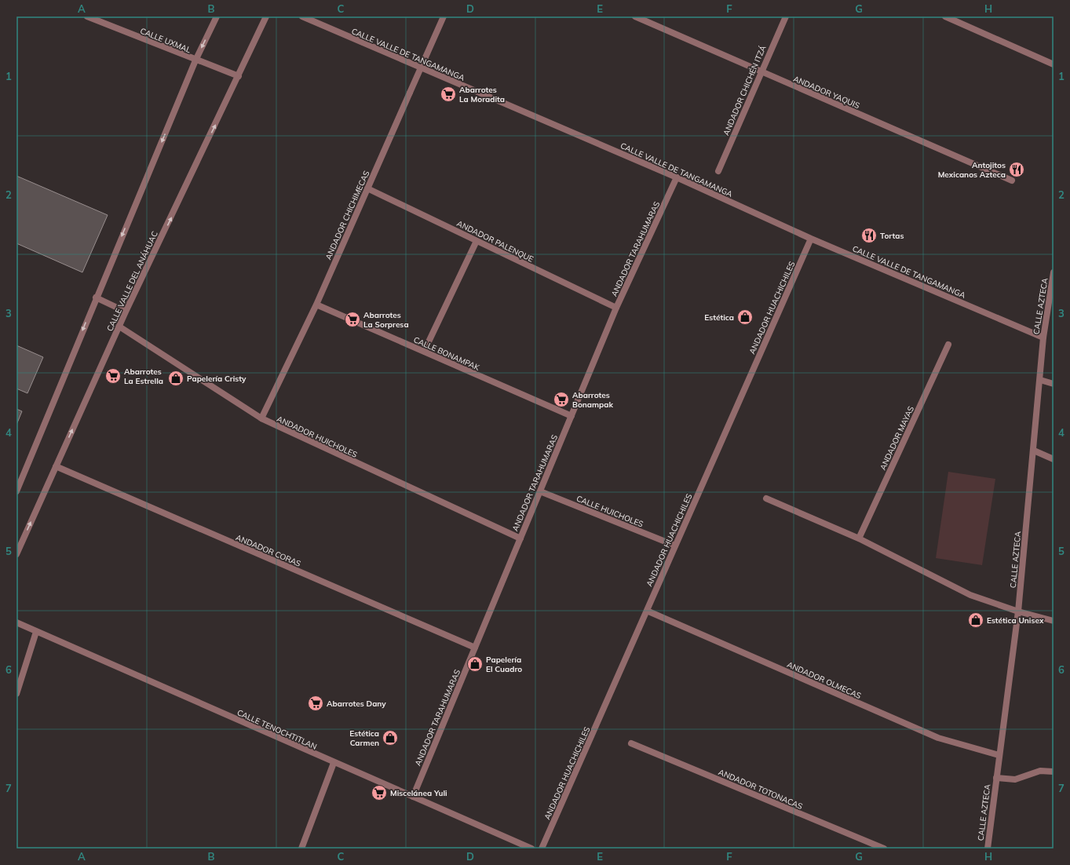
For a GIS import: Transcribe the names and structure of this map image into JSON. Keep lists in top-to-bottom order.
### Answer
{
  "streets": {
    "street": [
      "CALLE UXMAL",
      "CALLE VALLE DE TANGAMANGA",
      "ANDADOR CHICHÉN ITZÁ",
      "ANDADOR YAQUIS",
      "ANDADOR CHICHIMECAS",
      "ANDADOR PALENQUE",
      "ANDADOR TARAHUMARAS",
      "CALLE VALLE DEL ANÁHUAC",
      "CALLE AZTECA",
      "ANDADOR HUACHICHILES",
      "CALLE BONAMPAK",
      "ANDADOR HUICHOLES",
      "ANDADOR MAYAS",
      "CALLE HUICHOLES",
      "ANDADOR CORAS",
      "ANDADOR OLMECAS",
      "CALLE TENOCHTITLAN",
      "ANDADOR TOTONACAS"
    ]
  },
  "crossings": [
    ["CALLE UXMAL", "CALLE VALLE DEL ANÁHUAC"],
    ["CALLE VALLE DE TANGAMANGA", "ANDADOR CHICHIMECAS"],
    ["CALLE VALLE DE TANGAMANGA", "ANDADOR TARAHUMARAS"],
    ["CALLE VALLE DE TANGAMANGA", "CALLE AZTECA"],
    ["CALLE VALLE DE TANGAMANGA", "ANDADOR HUACHICHILES"],
    ["ANDADOR CHICHÉN ITZÁ", "ANDADOR YAQUIS"],
    ["ANDADOR CHICHIMECAS", "ANDADOR PALENQUE"],
    ["ANDADOR CHICHIMECAS", "CALLE BONAMPAK"],
    ["ANDADOR CHICHIMECAS", "ANDADOR HUICHOLES"],
    ["ANDADOR PALENQUE", "ANDADOR TARAHUMARAS"],
    ["ANDADOR TARAHUMARAS", "CALLE BONAMPAK"],
    ["ANDADOR TARAHUMARAS", "ANDADOR HUICHOLES"],
    ["ANDADOR TARAHUMARAS", "CALLE HUICHOLES"],
    ["ANDADOR TARAHUMARAS", "ANDADOR CORAS"],
    ["ANDADOR TARAHUMARAS", "CALLE TENOCHTITLAN"],
    ["CALLE VALLE DEL ANÁHUAC", "ANDADOR HUICHOLES"],
    ["CALLE VALLE DEL ANÁHUAC", "ANDADOR CORAS"],
    ["CALLE AZTECA", "ANDADOR OLMECAS"],
    ["ANDADOR HUACHICHILES", "CALLE HUICHOLES"],
    ["ANDADOR HUACHICHILES", "ANDADOR OLMECAS"]
  ],
  "places": {
    "supermarket": [
      "Abarrotes La Moradita",
      "Abarrotes La Sorpresa",
      "Abarrotes La Estrella",
      "Abarrotes Bonampak",
      "Abarrotes Dany",
      "Miscelánea Yuli"
    ],
    "restaurant": ["Antojitos Mexicanos Azteca", "Tortas"],
    "shop": [
      "Estética",
      "Papelería Cristy",
      "Estética Unisex",
      "Papelería El Cuadro",
      "Estética Carmen"
    ]
  },
  "grid": {
    "columns": [
      "A",
      "B",
      "C",
      "D",
      "E",
      "F",
      "G",
      "H"
    ],
    "rows": [
      "1",
      "2",
      "3",
      "4",
      "5",
      "6",
      "7"
    ]
  }
}
